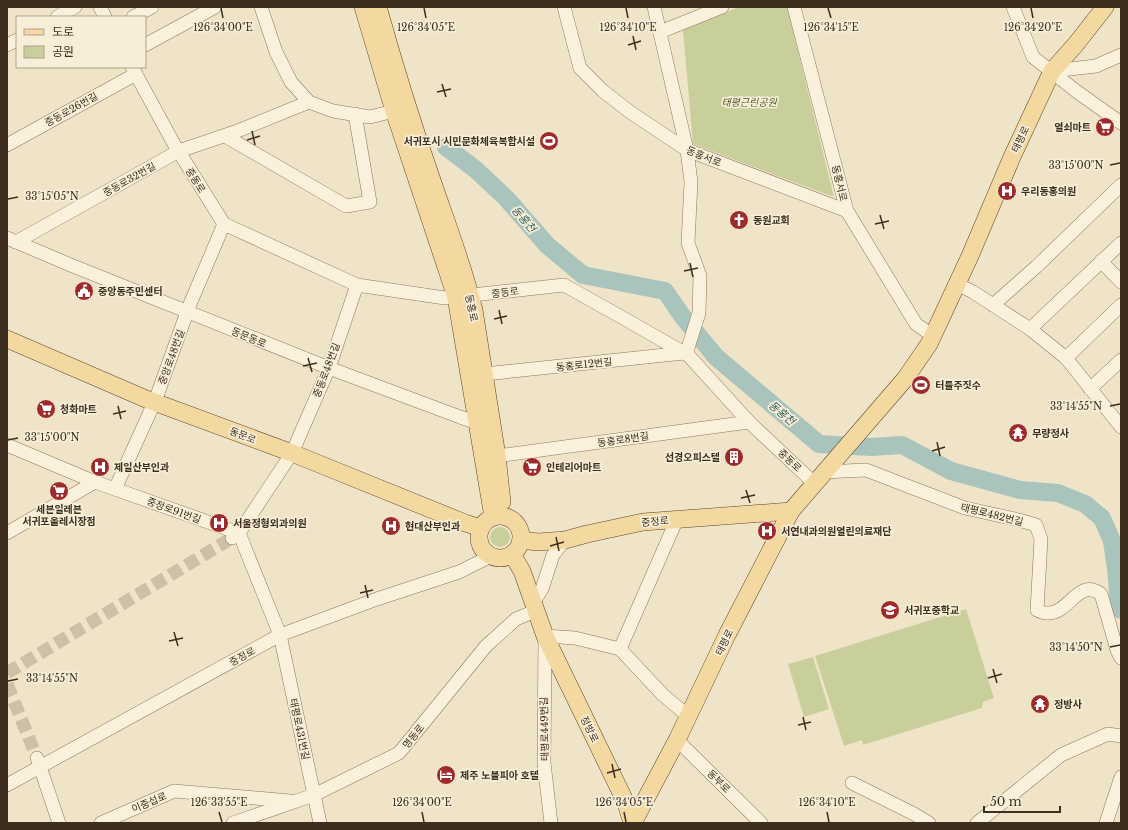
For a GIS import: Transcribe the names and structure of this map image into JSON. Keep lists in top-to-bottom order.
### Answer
{
  "streets": {
    "main road": [
      "태평로",
      "동홍로",
      "동문로",
      "중정로",
      "정방로"
    ],
    "street": [
      "중동로26번길",
      "동흥서로",
      "중동로32번길",
      "중동로",
      "동홍서로",
      "동문동로",
      "중앙로48번길",
      "동홍로12번길",
      "중동로48번길",
      "동홍로8번길",
      "중정로91번길",
      "태평로482번길",
      "태평로431번길",
      "태평로449번길",
      "명동로",
      "동부로",
      "이중섭로"
    ]
  },
  "crossings": [
    ["중동로26번길", "중동로"],
    ["태평로", "중동로"],
    ["태평로", "동홍서로"],
    ["태평로", "태평로482번길"],
    ["태평로", "중정로"],
    ["태평로", "정방로"],
    ["태평로", "동부로"],
    ["동흥서로", "동홍서로"],
    ["중동로32번길", "중동로"],
    ["중동로32번길", "동문동로"],
    ["중동로", "동홍로"],
    ["중동로", "중앙로48번길"],
    ["중동로", "동홍로12번길"],
    ["중동로", "중동로48번길"],
    ["중동로", "동홍로8번길"],
    ["중동로", "태평로482번길"],
    ["동홍로", "동문동로"],
    ["동홍로", "동홍로12번길"],
    ["동홍로", "동문로"],
    ["동홍로", "동홍로8번길"],
    ["동홍로", "중정로"],
    ["동홍로", "정방로"],
    ["동문동로", "중앙로48번길"],
    ["동문동로", "중동로48번길"],
    ["중앙로48번길", "동문로"],
    ["중앙로48번길", "중정로91번길"],
    ["중동로48번길", "동문로"],
    ["중동로48번길", "중정로91번길"],
    ["동문로", "중정로"],
    ["동문로", "정방로"],
    ["중정로", "태평로431번길"],
    ["중정로", "정방로"],
    ["태평로431번길", "명동로"],
    ["태평로449번길", "정방로"],
    ["정방로", "명동로"],
    ["명동로", "이중섭로"]
  ],
  "water": ["동홍천"],
  "parks": ["태평근린공원"],
  "places": {
    "supermarket": [
      "열쇠마트",
      "청화마트",
      "인테리어마트",
      "세븐일레븐 서귀포올레시장점"
    ],
    "sports": ["서귀포시 시민문화체육복합시설", "터틀주짓수"],
    "hospital": [
      "우리동홍의원",
      "제일산부인과",
      "서울정형외과의원",
      "현대산부인과",
      "서연내과의원열린의료재단"
    ],
    "church": ["동원교회"],
    "public building": ["중앙동주민센터"],
    "temple": ["무량정사", "정방사"],
    "building": ["선경오피스텔"],
    "school or university": ["서귀포중학교"],
    "hotel": ["제주 노블피아 호텔"]
  },
  "legend": ["도로", "공원"],
  "scale_bar": "50 m",
  "coordinates": [
    "126°34'20\"E",
    "126°34'00\"E",
    "126°34'05\"E",
    "126°34'10\"E",
    "126°34'15\"E",
    "33°15'00\"N",
    "33°15'05\"N",
    "33°14'55\"N",
    "33°14'50\"N",
    "126°33'55\"E"
  ]
}
